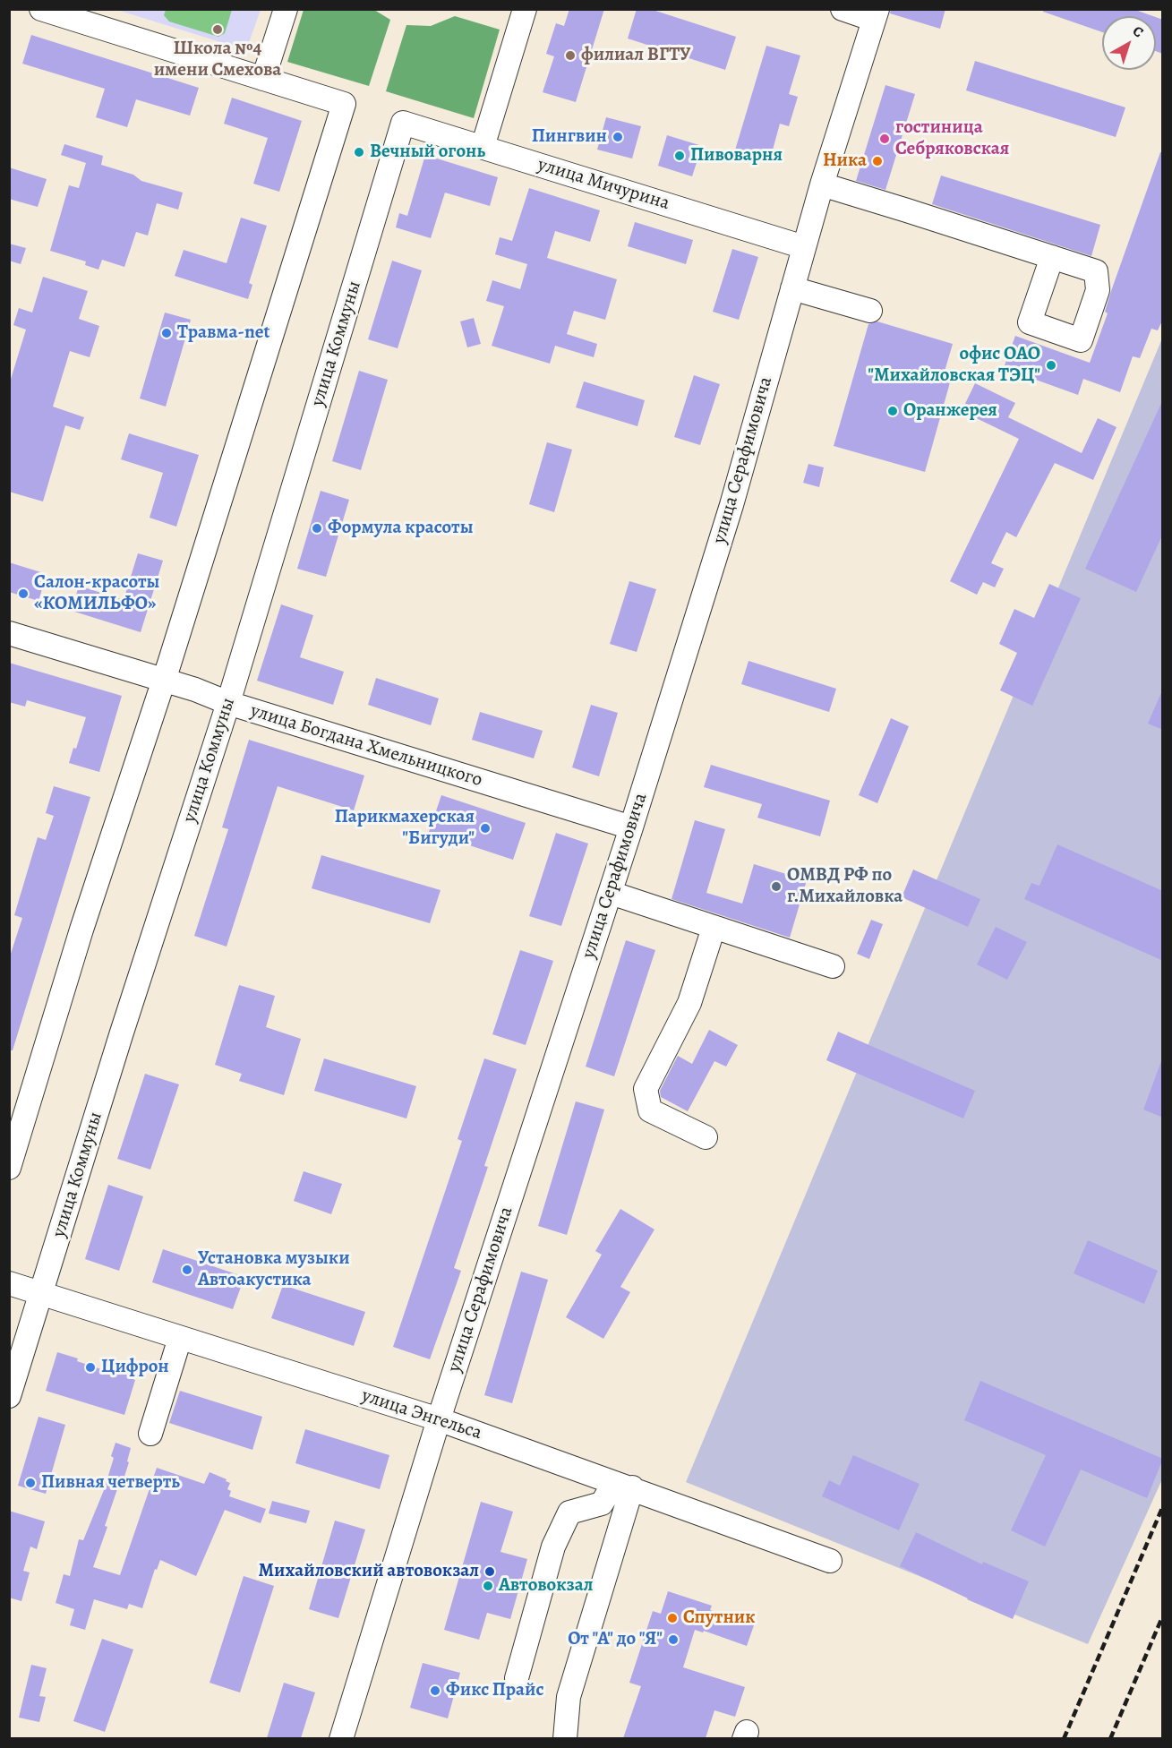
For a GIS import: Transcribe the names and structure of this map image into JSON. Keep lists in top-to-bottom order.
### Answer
{
  "streets": {
    "street": [
      "улица Мичурина",
      "улица Коммуны",
      "улица Серафимовича",
      "улица Богдана Хмельницкого",
      "улица Энгельса"
    ]
  },
  "crossings": [
    ["улица Мичурина", "улица Коммуны"],
    ["улица Мичурина", "улица Серафимовича"],
    ["улица Коммуны", "улица Богдана Хмельницкого"],
    ["улица Коммуны", "улица Энгельса"],
    ["улица Серафимовича", "улица Богдана Хмельницкого"],
    ["улица Серафимовича", "улица Энгельса"]
  ],
  "places": [
    "Школа №4 имени Смехова",
    "филиал ВГТУ",
    "Пингвин",
    "гостиница Себряковская",
    "Вечный огонь",
    "Пивоварня",
    "Ника",
    "Травма-net",
    "офис ОАО \"Михайловская ТЭЦ\"",
    "Оранжерея",
    "Формула красоты",
    "Салон-красоты «КОМИЛЬФО»",
    "Парикмахерская \"Бигуди\"",
    "ОМВД РФ по г.Михайловка",
    "Установка музыки Автоакустика",
    "Цифрон",
    "Пивная четверть",
    "Михайловский автовокзал",
    "Автовокзал",
    "Спутник",
    "От \"А\" до \"Я\"",
    "Фикс Прайс"
  ],
  "north": "top right"
}
